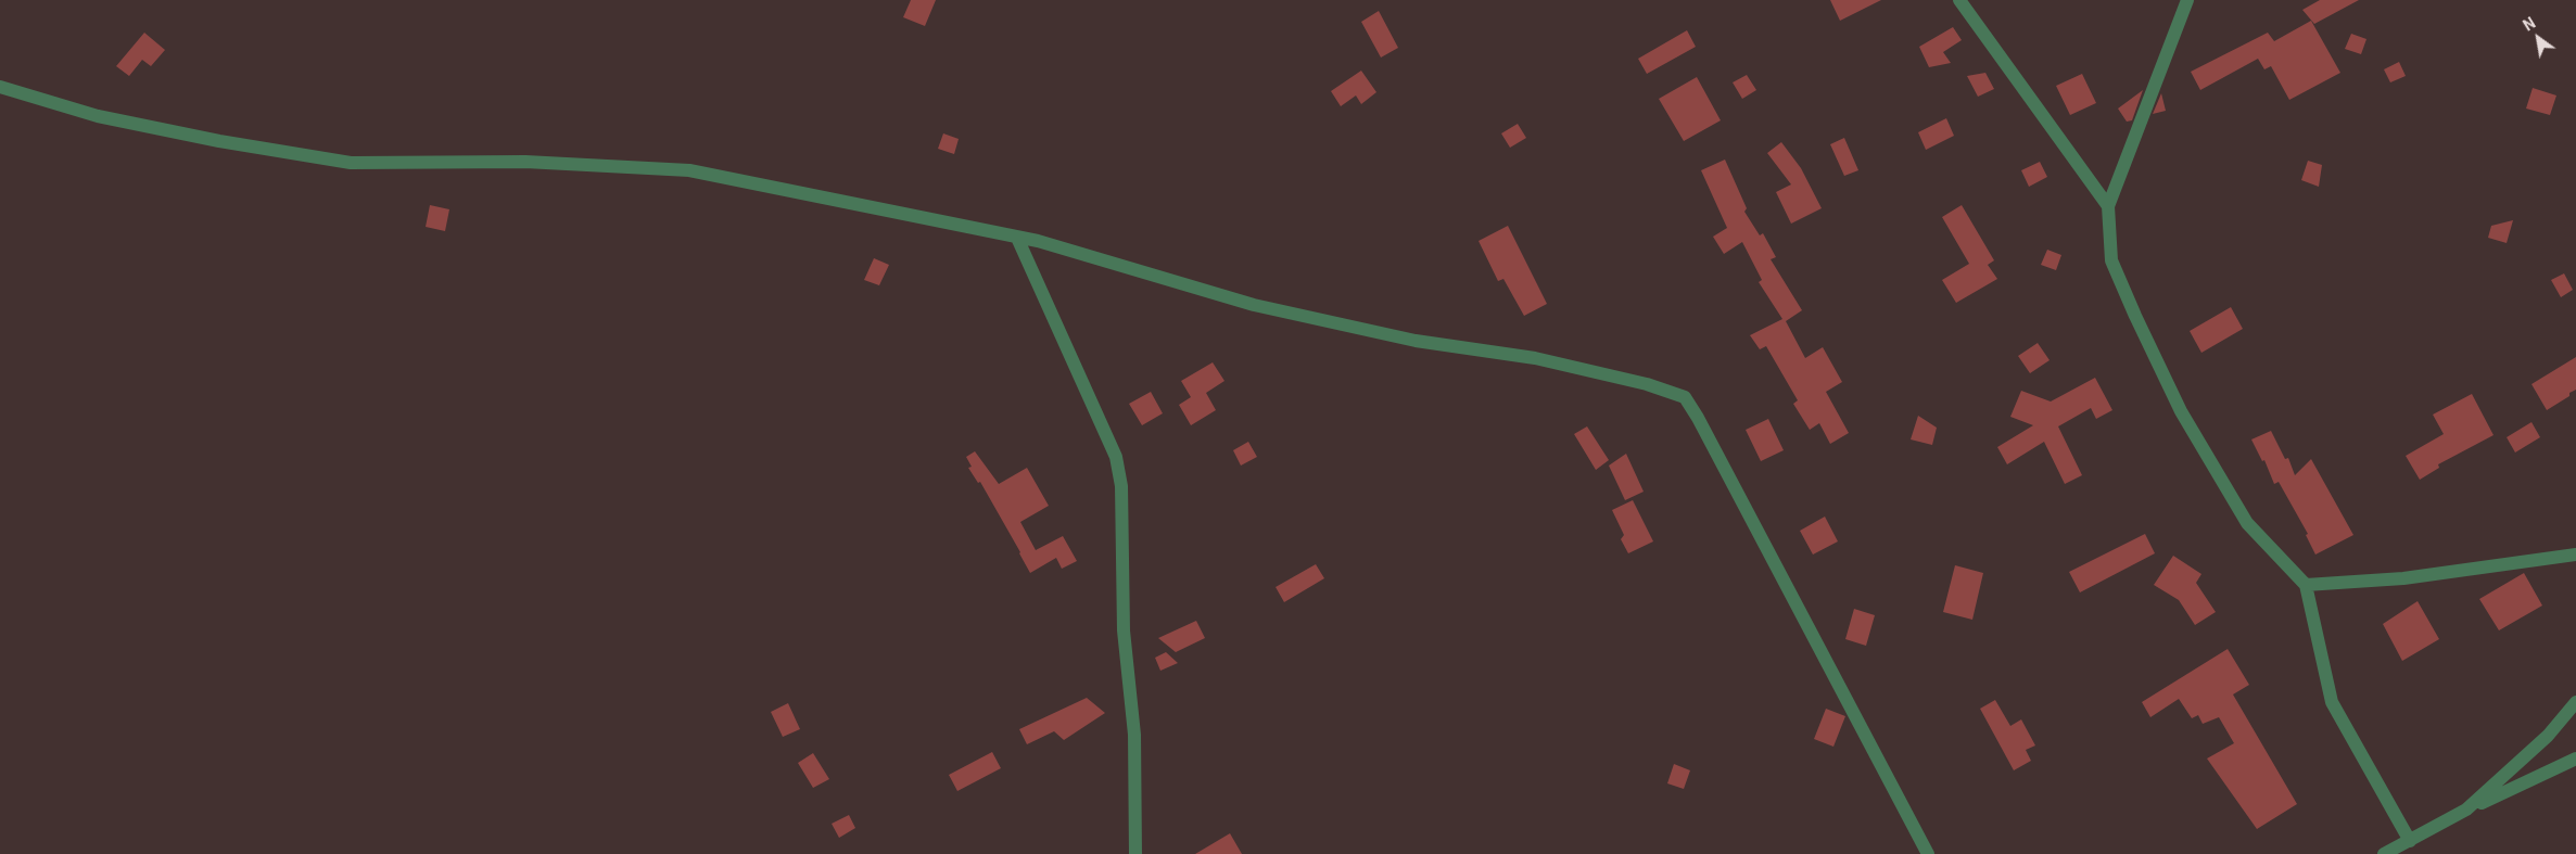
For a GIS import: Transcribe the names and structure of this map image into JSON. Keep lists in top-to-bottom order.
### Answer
{
  "north": "top left"
}
